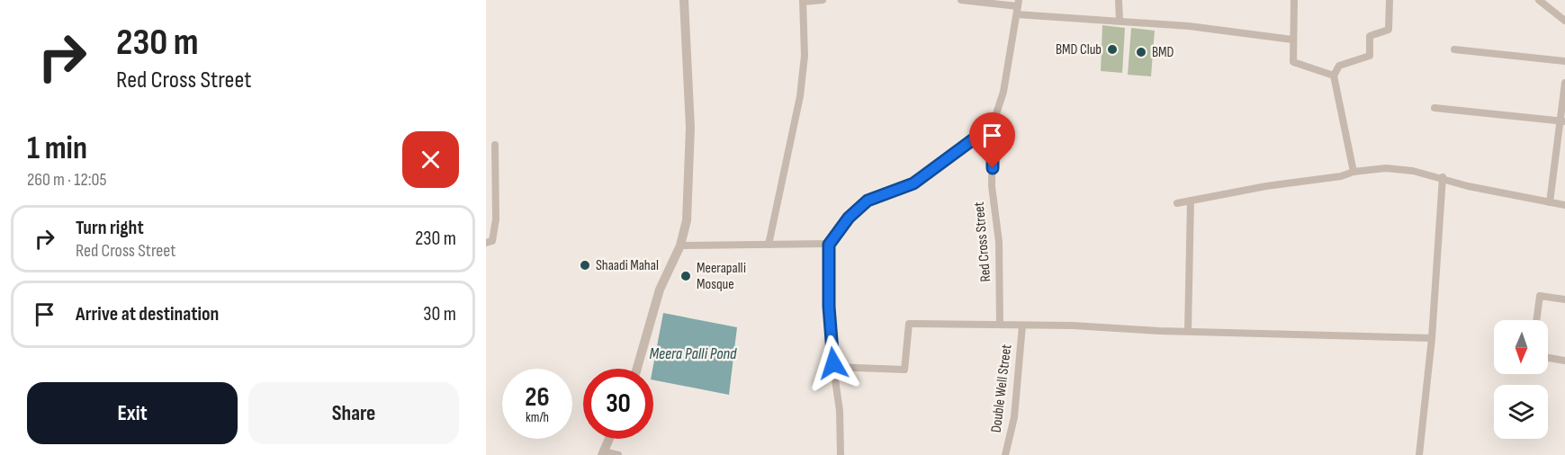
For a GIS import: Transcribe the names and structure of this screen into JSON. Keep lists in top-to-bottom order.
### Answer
{
  "streets": {
    "street": ["Red Cross Street", "Double Well Street"]
  },
  "water": ["Meera Palli Pond"],
  "places": [
    "BMD Club",
    "BMD",
    "Shaadi Mahal",
    "Meerapalli Mosque"
  ],
  "north": "bottom",
  "page": {
    "turn": ["230 m", "Red Cross Street"],
    "heading": ["1 min", "260 m · 12:05"],
    "list": [
      {
        "name": "Turn right",
        "note": "Red Cross Street",
        "value": "230 m"
      },
      {
        "name": "Arrive at destination",
        "value": "30 m"
      }
    ],
    "speed": "26 km/h",
    "limit": "30",
    "buttons": ["Exit", "Share"]
  }
}
